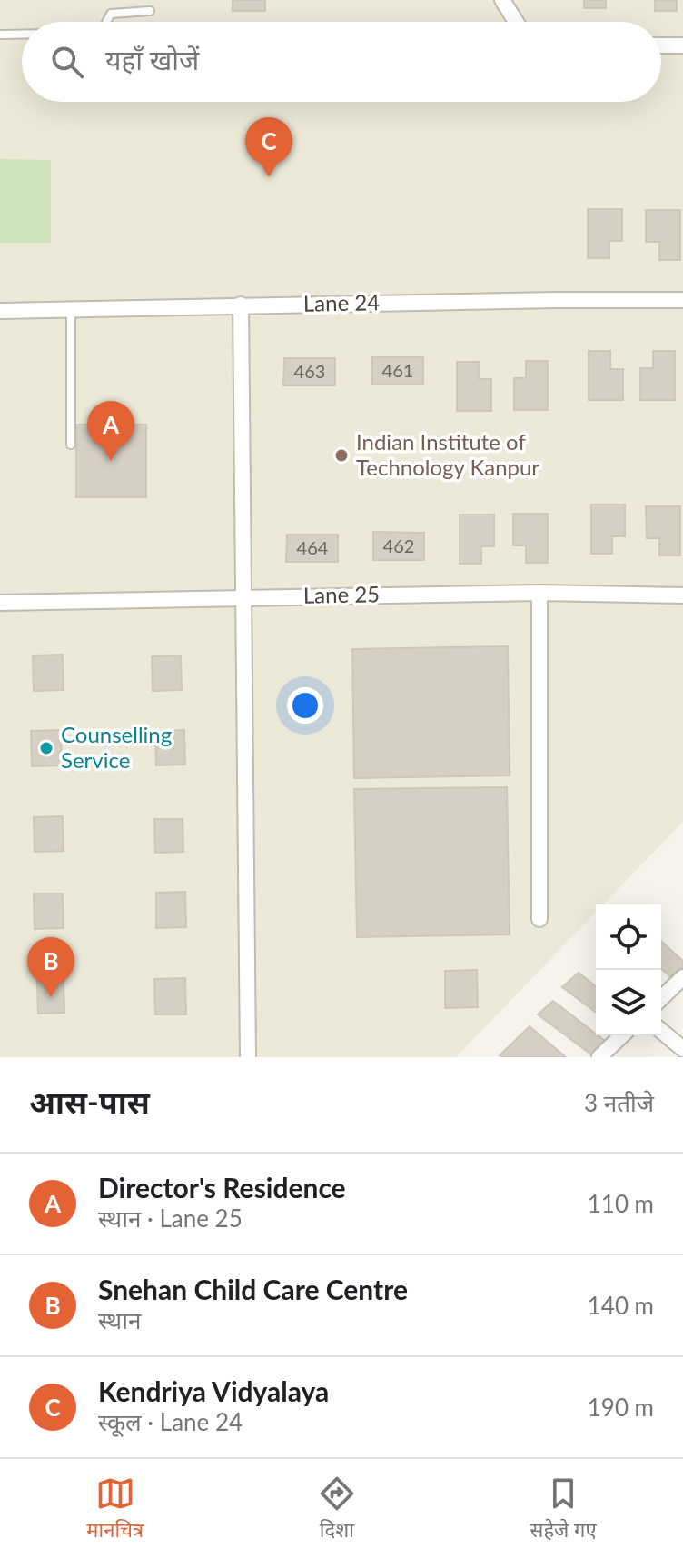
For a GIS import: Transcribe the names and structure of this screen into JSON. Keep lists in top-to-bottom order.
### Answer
{
  "streets": {
    "street": ["Lane 24", "Lane 25"]
  },
  "places": ["Indian Institute of Technology Kanpur", "Counselling Service"],
  "house_numbers": [
    "461",
    "463",
    "462",
    "464"
  ],
  "page": {
    "search": "यहाँ खोजें",
    "pins": ["C", "A", "B"],
    "heading": ["आस-पास", "3 नतीजे"],
    "list": [
      {
        "mark": "A",
        "name": "Director's Residence",
        "note": "स्थान · Lane 25",
        "value": "110 m"
      },
      {
        "mark": "B",
        "name": "Snehan Child Care Centre",
        "note": "स्थान",
        "value": "140 m"
      },
      {
        "mark": "C",
        "name": "Kendriya Vidyalaya",
        "note": "स्कूल · Lane 24",
        "value": "190 m"
      }
    ],
    "nav": ["मानचित्र", "दिशा", "सहेजे गए"]
  }
}
